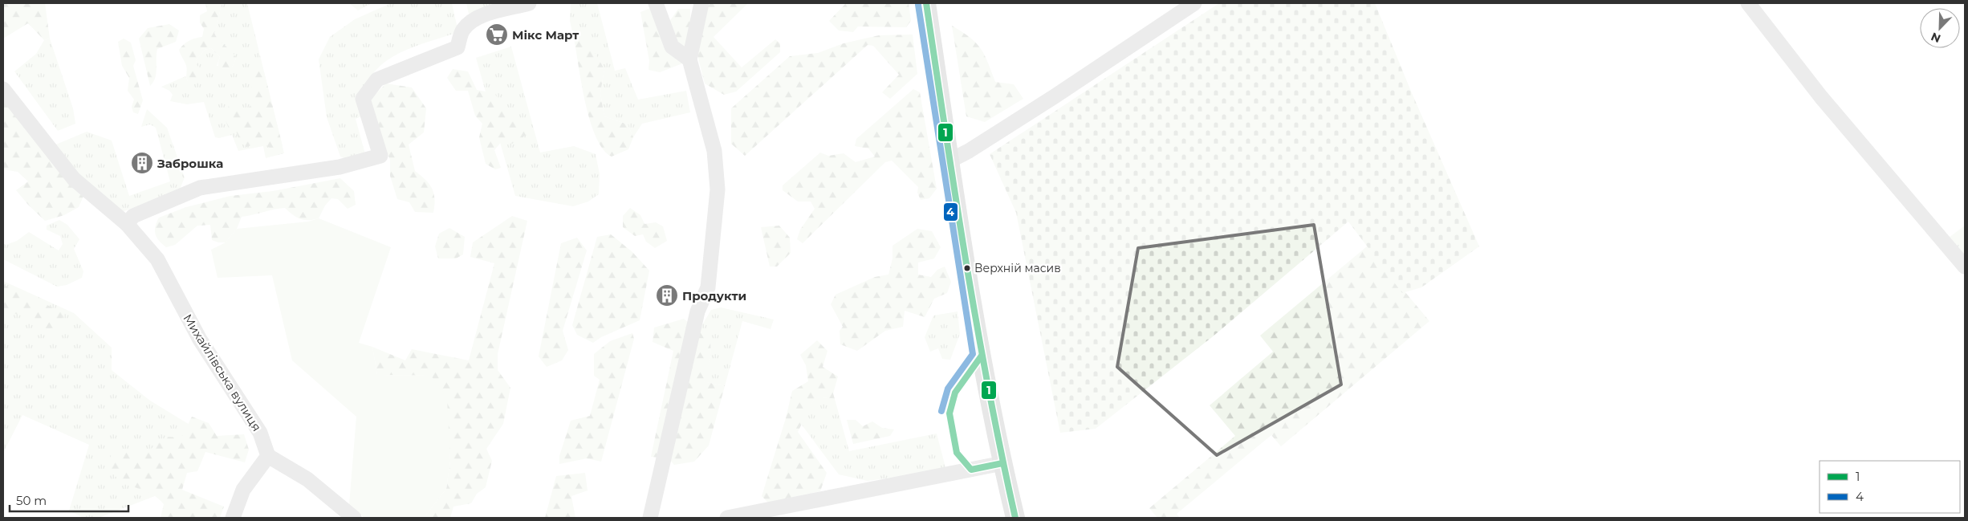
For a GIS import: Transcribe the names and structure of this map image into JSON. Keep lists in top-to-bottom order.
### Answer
{
  "streets": {
    "street": ["Михайлівська вулиця"]
  },
  "places": {
    "supermarket": ["Мікс Март"],
    "building": ["Заброшка", "Продукти"],
    "other": ["Верхній масив"]
  },
  "lines": ["transit line 1", "transit line 4"],
  "legend": ["1", "4"],
  "scale_bar": "50 m",
  "north": "bottom left"
}
